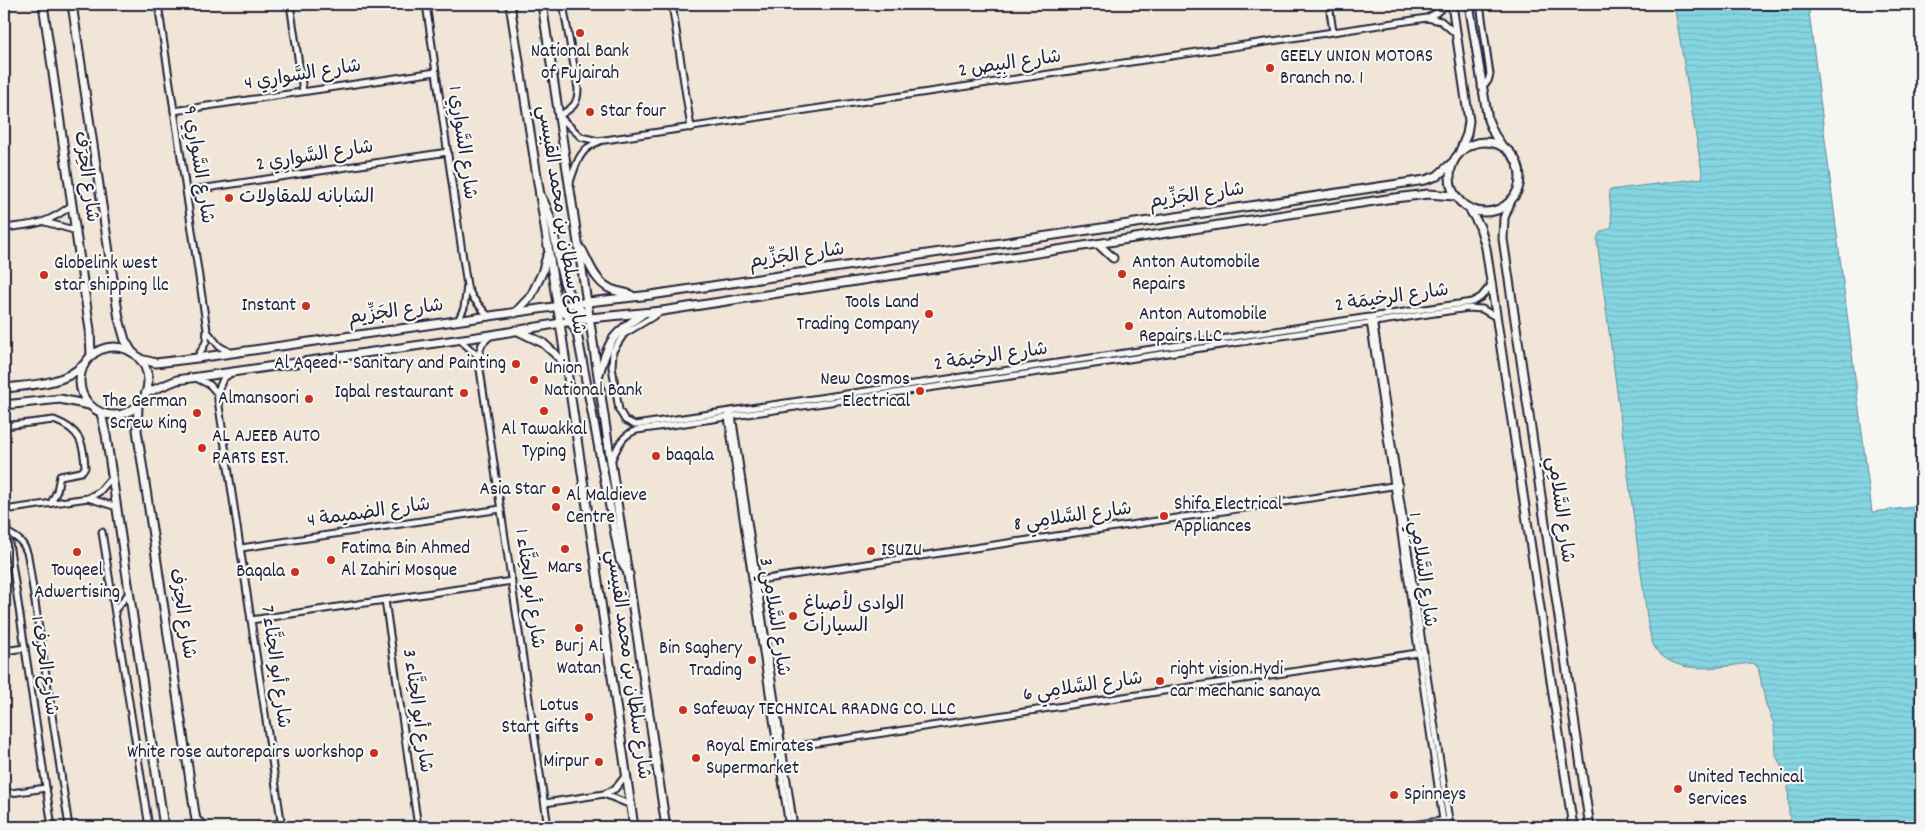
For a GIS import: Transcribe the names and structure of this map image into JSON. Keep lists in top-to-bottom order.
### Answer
{
  "streets": {
    "street": [
      "شارع البِيص 2",
      "شارع السَّوارِي 4",
      "شارع السَّوارِي 1",
      "شارع السَّوارِي 2",
      "شارع السَّوارِي 9",
      "شارع الحِرَف",
      "شارع الجَزِّيم",
      "شارع سلطان بن محمد القبيسي",
      "شارع الرخيمَة 2",
      "شارع السَّلامِي",
      "شارع الضميمة 4",
      "شارع السَّلامِي 8",
      "شارع السَّلامِي 1",
      "شارع أبو الحِنَّاء 1",
      "شارع السَّلامِي 3",
      "شارع الحرَف 1",
      "شارع أبو الحِنَّاء 7",
      "شارع السَّلامِي 6",
      "شارع أبو الحِنَّاء 3"
    ]
  },
  "crossings": [
    ["شارع البِيص 2", "شارع سلطان بن محمد القبيسي"],
    ["شارع السَّوارِي 4", "شارع السَّوارِي 1"],
    ["شارع السَّوارِي 4", "شارع السَّوارِي 9"],
    ["شارع السَّوارِي 1", "شارع السَّوارِي 2"],
    ["شارع السَّوارِي 1", "شارع الجَزِّيم"],
    ["شارع السَّوارِي 2", "شارع السَّوارِي 9"],
    ["شارع السَّوارِي 9", "شارع الجَزِّيم"],
    ["شارع الحِرَف", "شارع الجَزِّيم"],
    ["شارع الجَزِّيم", "شارع سلطان بن محمد القبيسي"],
    ["شارع الجَزِّيم", "شارع الرخيمَة 2"],
    ["شارع الجَزِّيم", "شارع السَّلامِي"],
    ["شارع سلطان بن محمد القبيسي", "شارع الرخيمَة 2"],
    ["شارع الرخيمَة 2", "شارع السَّلامِي"],
    ["شارع الرخيمَة 2", "شارع السَّلامِي 1"],
    ["شارع الرخيمَة 2", "شارع السَّلامِي 3"],
    ["شارع الضميمة 4", "شارع أبو الحِنَّاء 1"],
    ["شارع الضميمة 4", "شارع أبو الحِنَّاء 7"],
    ["شارع السَّلامِي 8", "شارع السَّلامِي 1"],
    ["شارع السَّلامِي 8", "شارع السَّلامِي 3"],
    ["شارع السَّلامِي 1", "شارع السَّلامِي 6"],
    ["شارع السَّلامِي 3", "شارع السَّلامِي 6"]
  ],
  "places": [
    "National Bank of Fujairah",
    "GEELY UNION MOTORS Branch no. 1",
    "Star four",
    "الشابانه للمقاولات",
    "Anton Automobile Repairs",
    "Globelink west star shipping llc",
    "Instant",
    "Tools Land Trading Company",
    "Anton Automobile Repairs LLC",
    "Al Aqeed - Sanitary and Painting",
    "Union National Bank",
    "New Cosmos Electrical",
    "Iqbal restaurant",
    "Almansoori",
    "Al Tawakkal Typing",
    "The German Screw King",
    "AL AJEEB AUTO PARTS EST.",
    "baqala",
    "Asia Star",
    "Al Maldieve Centre",
    "Shifa Electrical Appliances",
    "Mars",
    "ISUZU",
    "Touqeel Adwertising",
    "Fatima Bin Ahmed Al Zahiri Mosque",
    "Baqala",
    "الوادي لأصباغ السيارات",
    "Burj Al Watan",
    "Bin Saghery Trading",
    "right vision Hydi car mechanic sanaya",
    "Safeway TECHNICAL RRADNG CO. LLC",
    "Lotus Start Gifts",
    "White rose autorepairs workshop",
    "Royal Emirates Supermarket",
    "Mirpur",
    "United Technical Services",
    "Spinneys"
  ]
}
